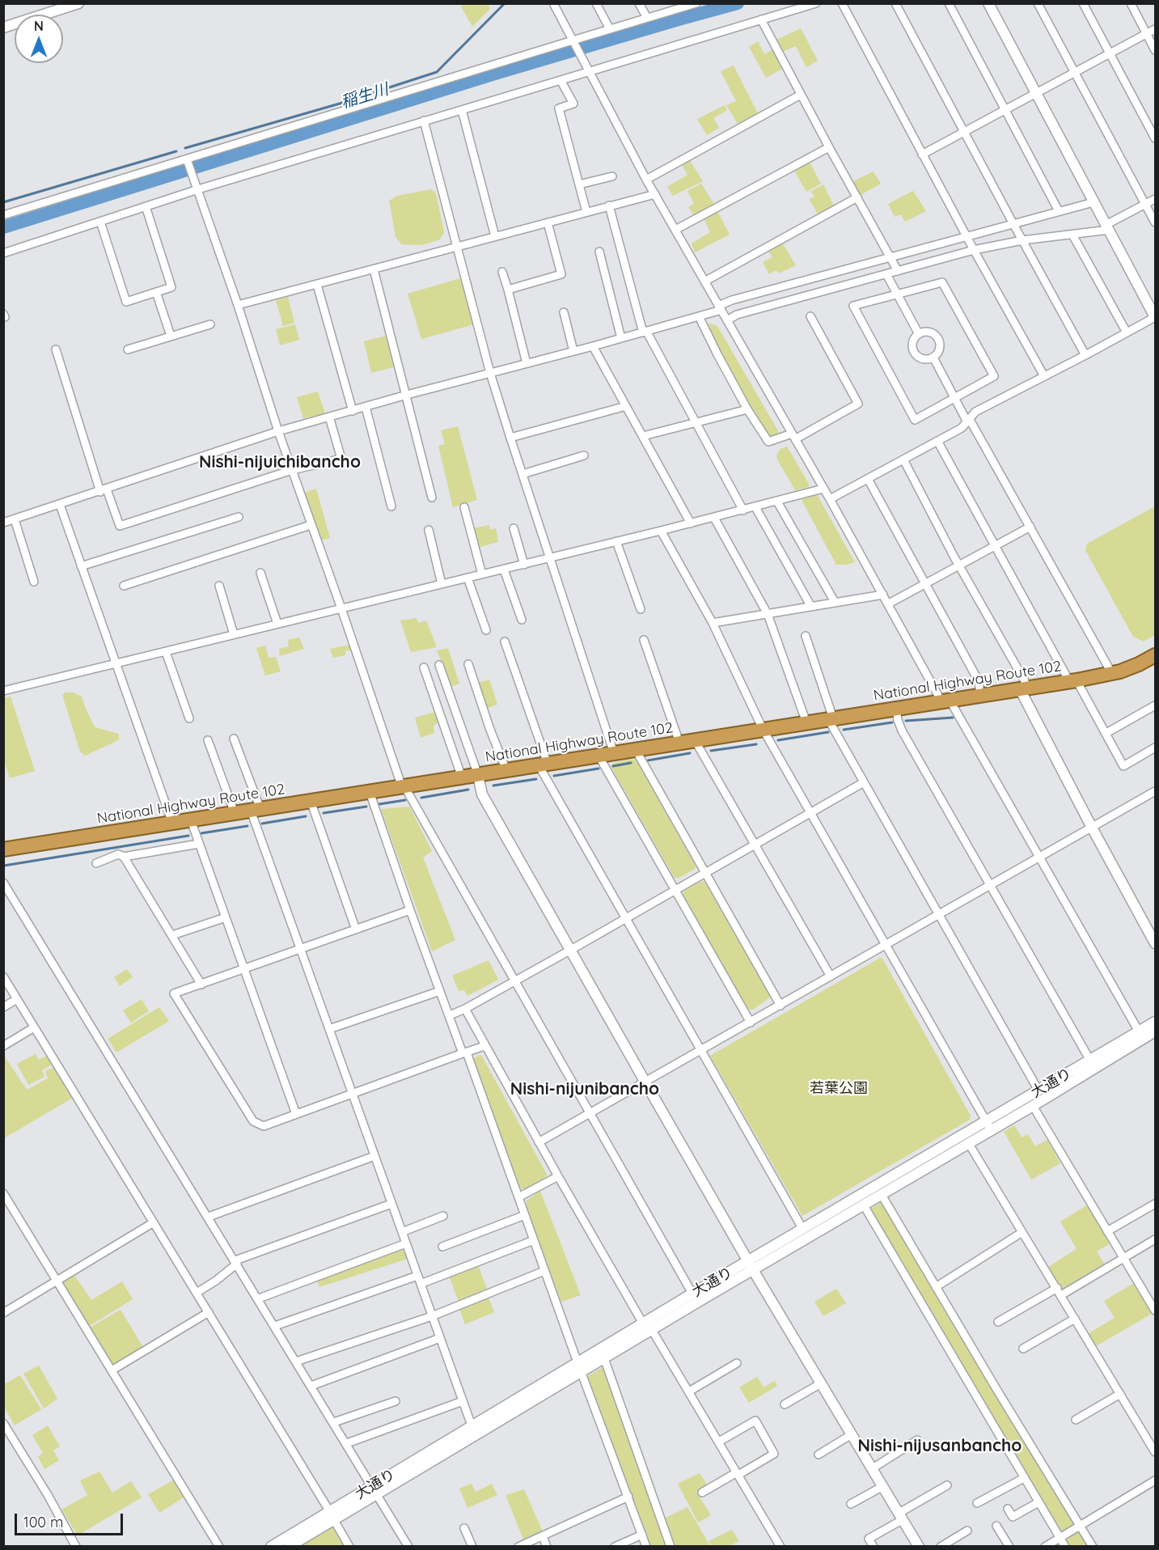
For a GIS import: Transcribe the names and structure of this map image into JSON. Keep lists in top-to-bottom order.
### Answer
{
  "streets": {
    "highway": ["National Highway Route 102"],
    "street": ["大通り"]
  },
  "districts": ["Nishi-nijuichibancho", "Nishi-nijunibancho", "Nishi-nijusanbancho"],
  "water": ["稲生川"],
  "parks": ["若葉公園"],
  "scale_bar": "100 m",
  "north": "top"
}
